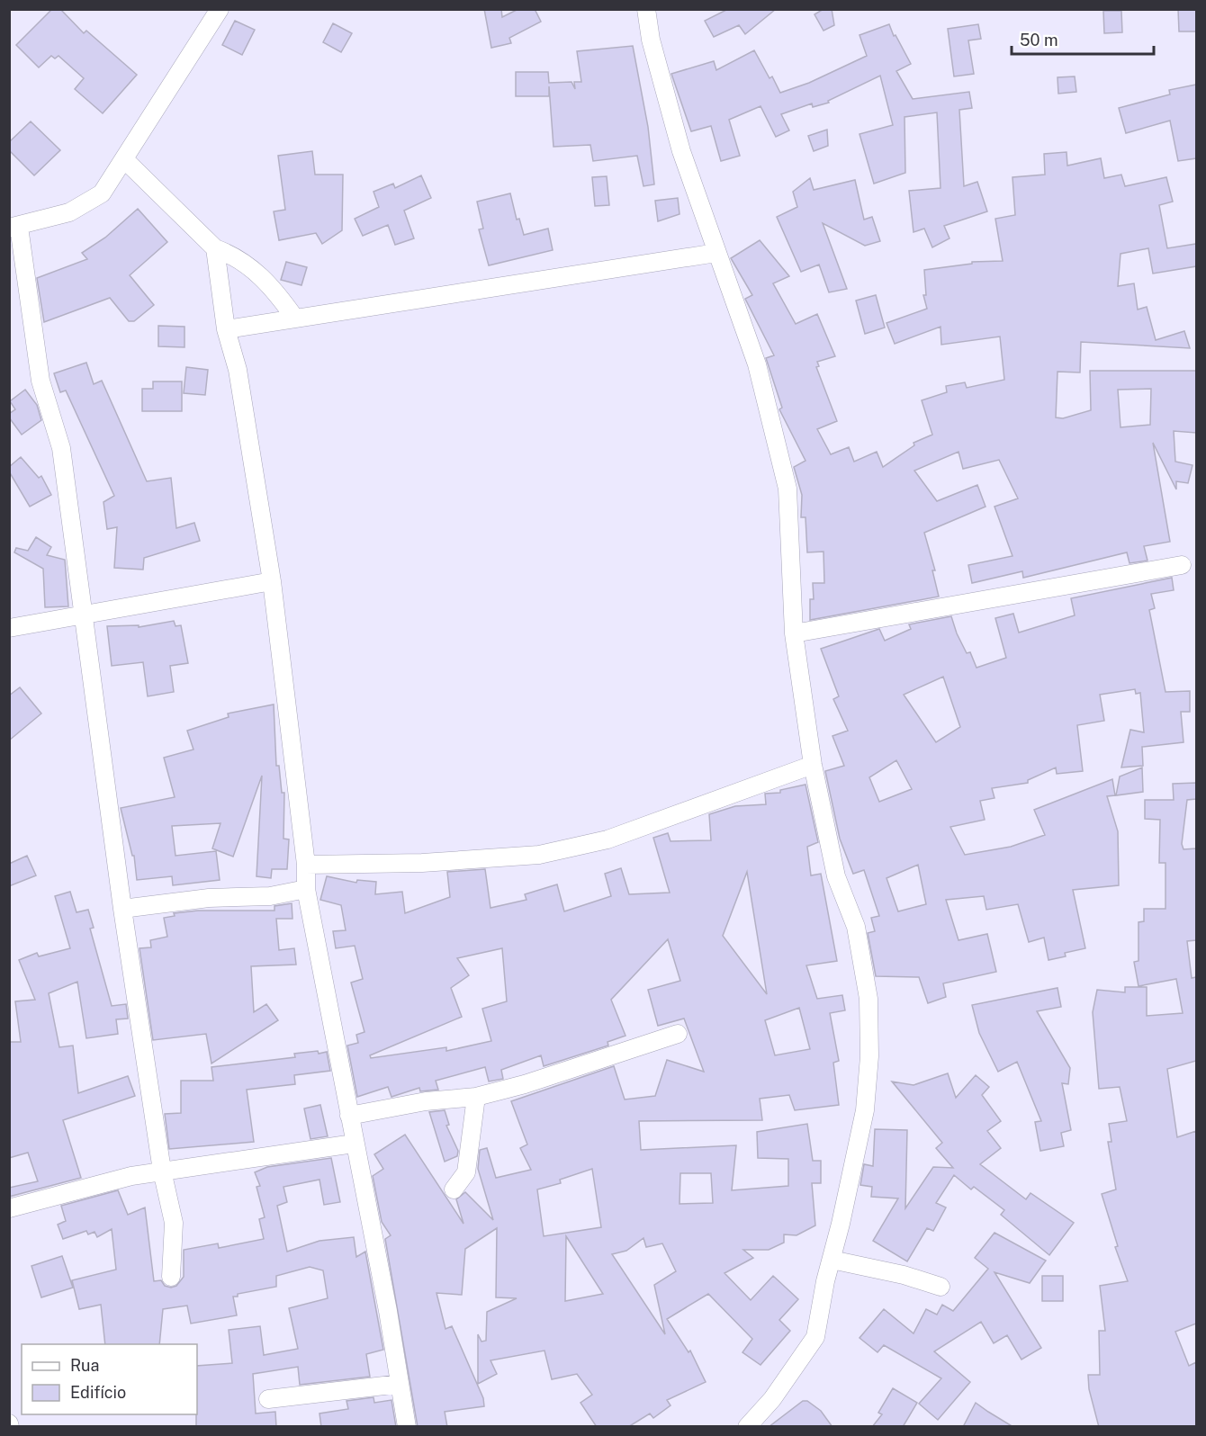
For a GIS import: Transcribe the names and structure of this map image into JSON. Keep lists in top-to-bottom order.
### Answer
{
  "legend": ["Rua", "Edifício"],
  "scale_bar": "50 m"
}
